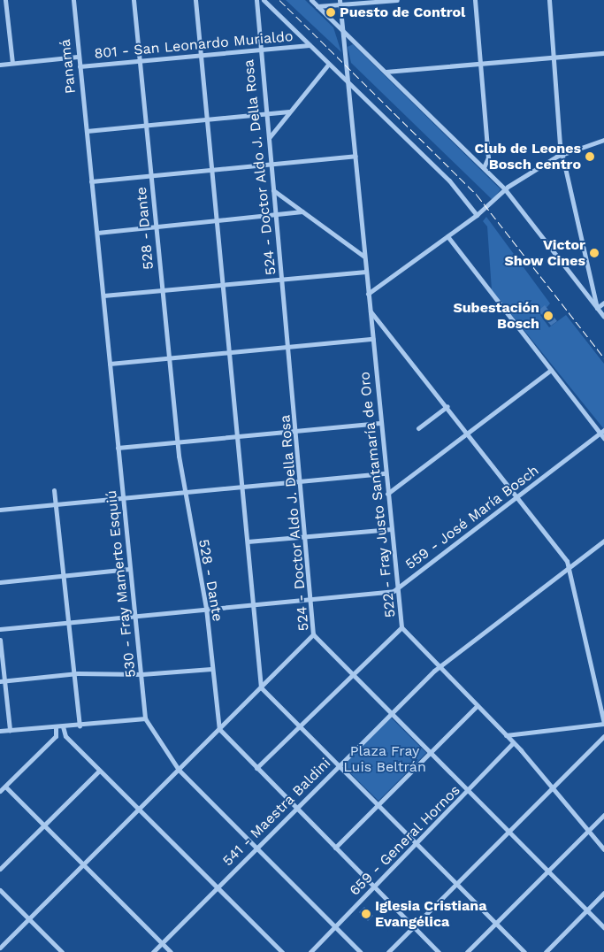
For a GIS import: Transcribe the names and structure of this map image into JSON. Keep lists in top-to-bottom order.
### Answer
{
  "streets": {
    "street": [
      "801 - San Leonardo Murialdo",
      "Panamá",
      "524 - Doctor Aldo J. Della Rosa",
      "528 - Dante",
      "522 - Fray Justo Santamaría de Oro",
      "559 - José María Bosch",
      "530 - Fray Mamerto Esquiú",
      "541 - Maestra Baldini",
      "659 - General Hornos"
    ]
  },
  "crossings": [
    ["801 - San Leonardo Murialdo", "Panamá"],
    ["801 - San Leonardo Murialdo", "524 - Doctor Aldo J. Della Rosa"],
    ["801 - San Leonardo Murialdo", "528 - Dante"],
    ["Panamá", "530 - Fray Mamerto Esquiú"],
    ["524 - Doctor Aldo J. Della Rosa", "541 - Maestra Baldini"],
    ["524 - Doctor Aldo J. Della Rosa", "659 - General Hornos"],
    ["522 - Fray Justo Santamaría de Oro", "559 - José María Bosch"],
    ["522 - Fray Justo Santamaría de Oro", "541 - Maestra Baldini"],
    ["522 - Fray Justo Santamaría de Oro", "659 - General Hornos"],
    ["530 - Fray Mamerto Esquiú", "541 - Maestra Baldini"],
    ["530 - Fray Mamerto Esquiú", "659 - General Hornos"]
  ],
  "parks": ["Plaza Fray Luis Beltrán"],
  "places": [
    "Puesto de Control",
    "Club de Leones Bosch centro",
    "Victor Show Cines",
    "Subestación Bosch",
    "Iglesia Cristiana Evangélica"
  ]
}
